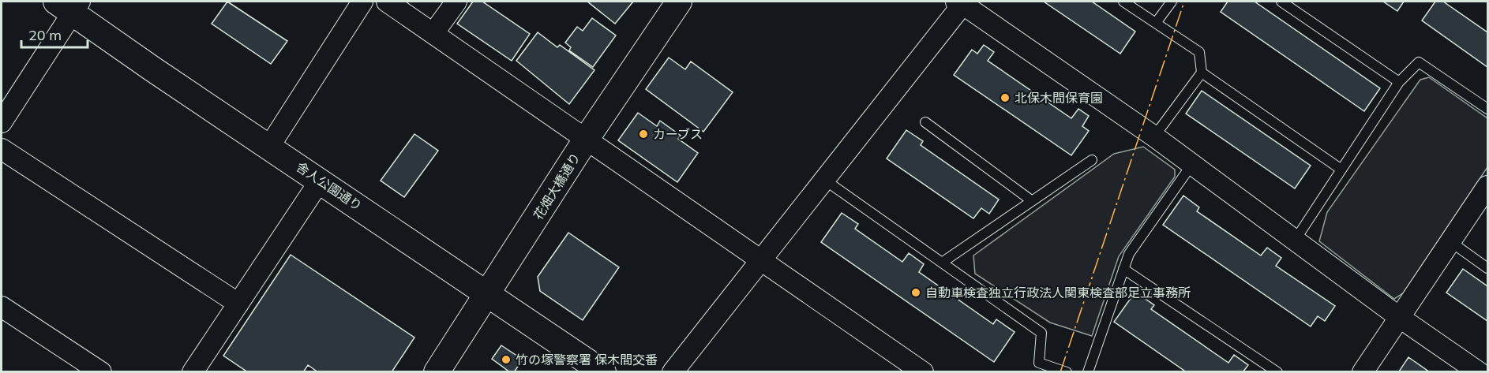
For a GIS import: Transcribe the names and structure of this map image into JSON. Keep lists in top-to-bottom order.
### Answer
{
  "streets": {
    "street": ["舎人公園通り", "花畑大橋通り"]
  },
  "crossings": [
    ["舎人公園通り", "花畑大橋通り"]
  ],
  "places": [
    "北保木間保育園",
    "カーブス",
    "自動車検査独立行政法人関東検査部足立事務所",
    "竹の塚警察署 保木間交番"
  ],
  "scale_bar": "20 m"
}
